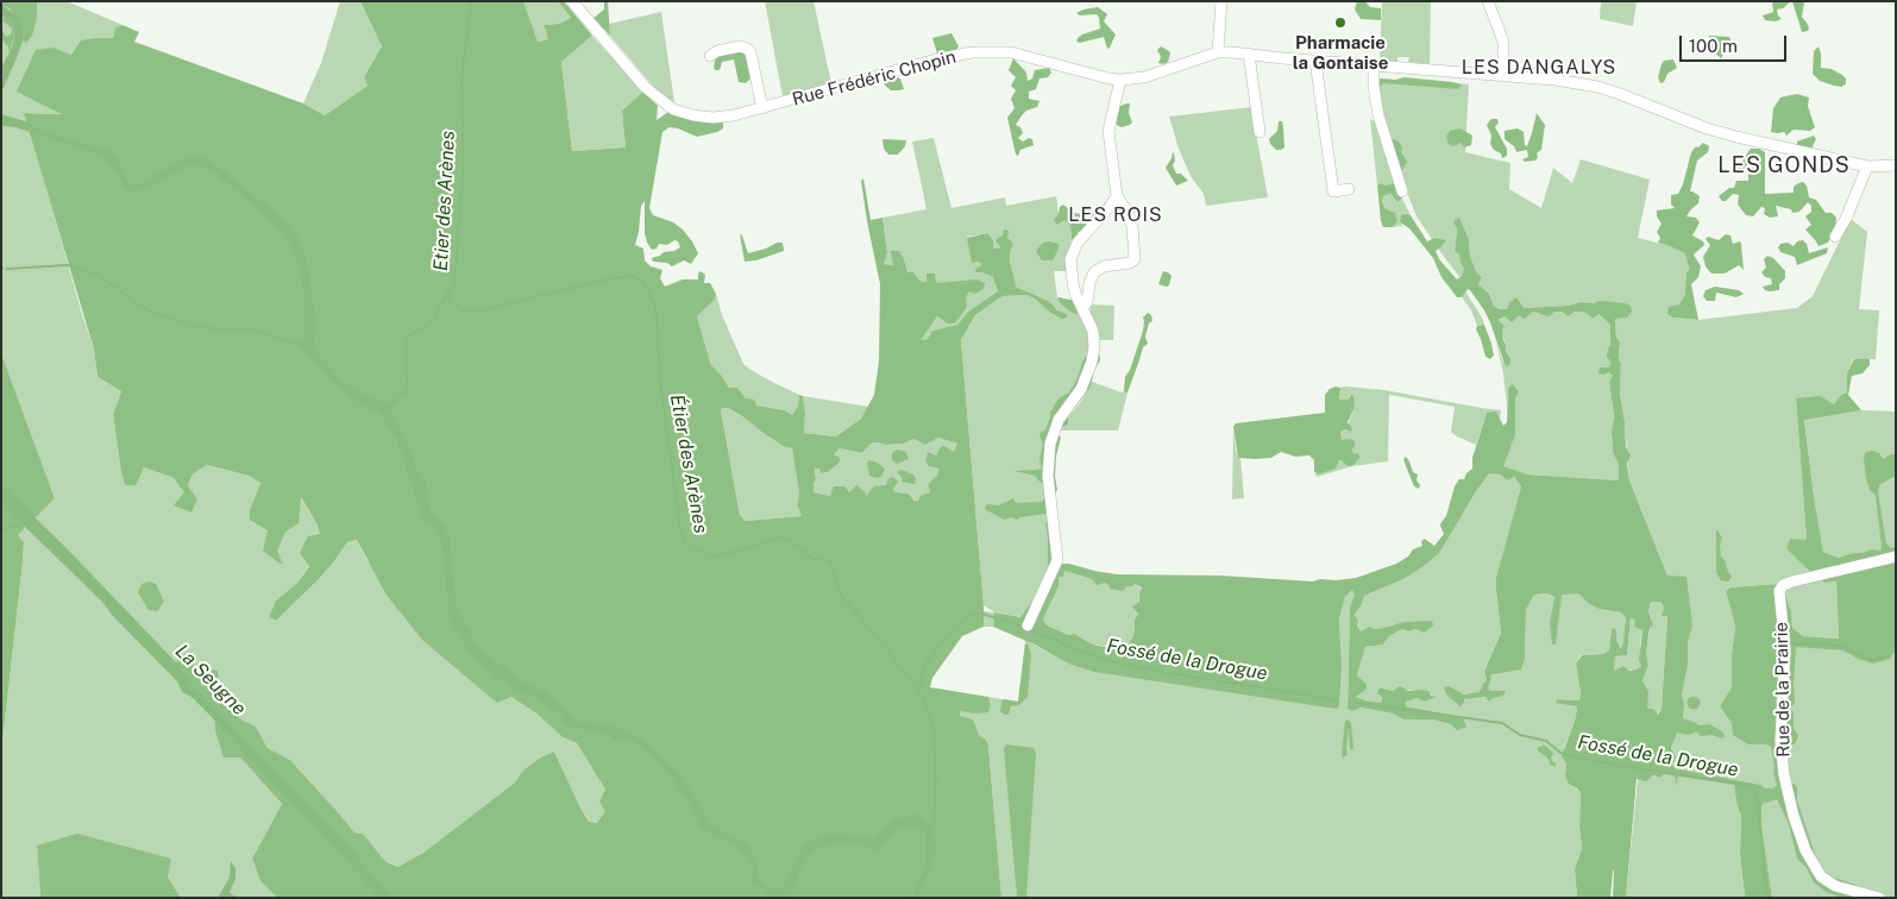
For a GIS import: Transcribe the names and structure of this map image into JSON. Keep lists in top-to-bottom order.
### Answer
{
  "streets": {
    "street": ["Rue Frédéric Chopin", "Rue de la Prairie"]
  },
  "districts": ["LES DANGALYS", "LES GONDS", "LES ROIS"],
  "water": [
    "Etier des Arènes",
    "Étier des Arènes",
    "Fossé de la Drogue",
    "La Seugne"
  ],
  "places": ["Pharmacie la Gontaise"],
  "scale_bar": "100 m"
}
